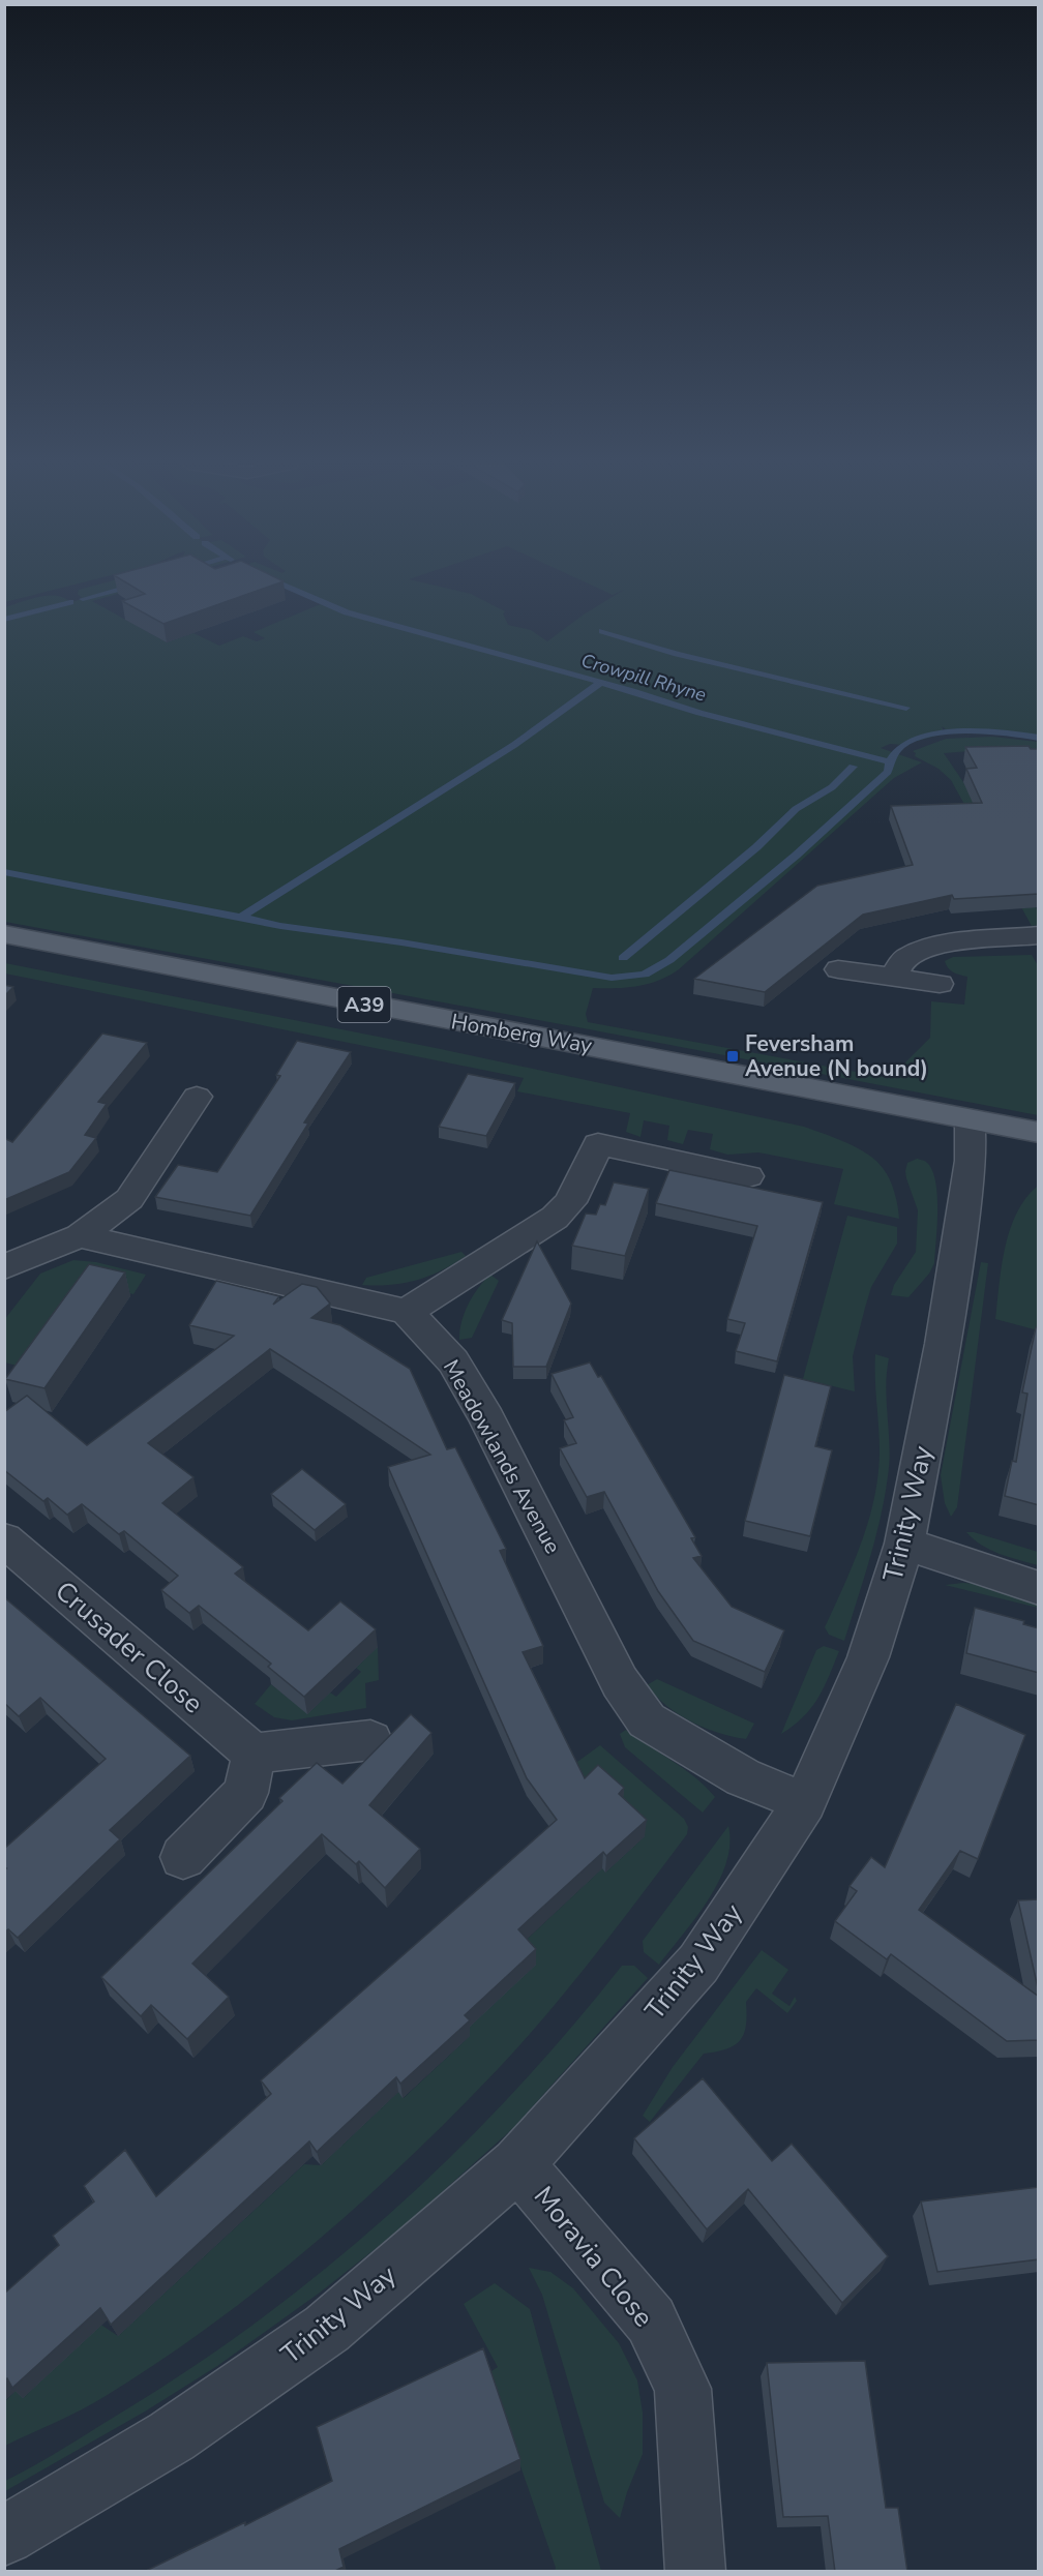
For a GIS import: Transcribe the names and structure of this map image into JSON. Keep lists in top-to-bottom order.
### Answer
{
  "streets": {
    "main road": ["A39", "Homberg Way"],
    "street": [
      "Meadowlands Avenue",
      "Trinity Way",
      "Crusader Close",
      "Moravia Close"
    ]
  },
  "crossings": [
    ["Homberg Way", "Trinity Way"],
    ["Meadowlands Avenue", "Trinity Way"],
    ["Trinity Way", "Moravia Close"]
  ],
  "water": ["Crowpill Rhyne"],
  "places": {
    "transit": ["Feversham Avenue (N bound)"]
  }
}
